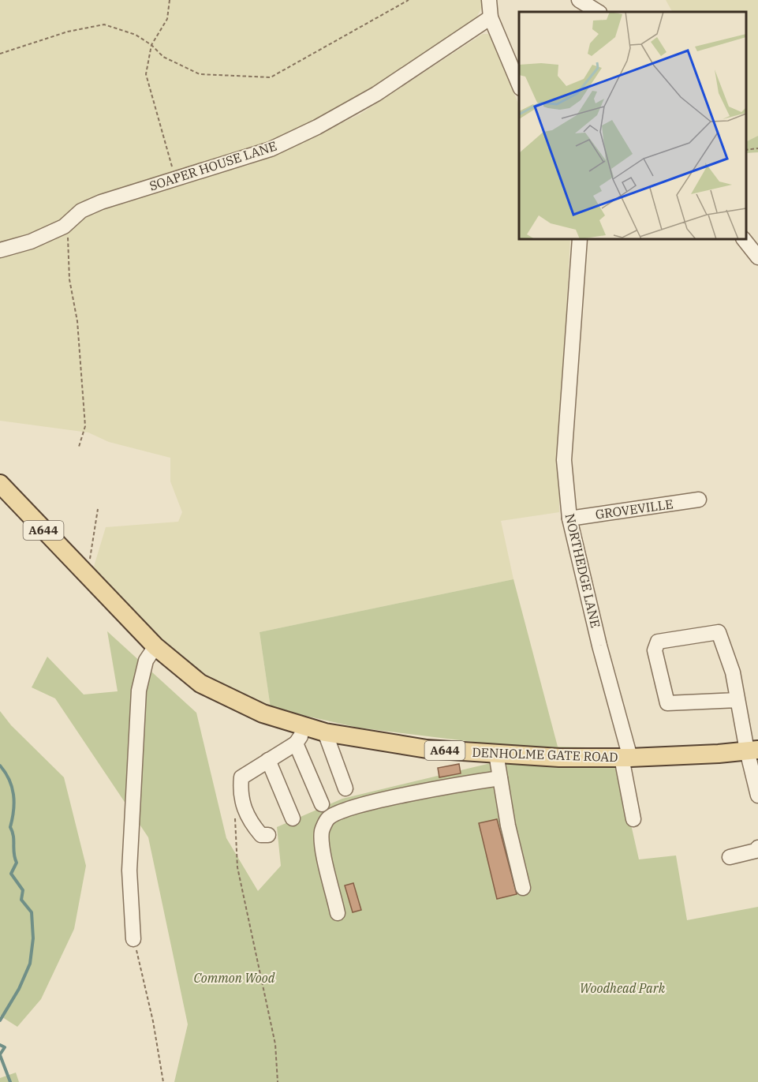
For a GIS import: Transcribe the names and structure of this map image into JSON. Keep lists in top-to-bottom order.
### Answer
{
  "streets": {
    "main road": ["A644", "DENHOLME GATE ROAD"],
    "street": ["SOAPER HOUSE LANE", "GROVEVILLE", "NORTHEDGE LANE"]
  },
  "crossings": [
    ["GROVEVILLE", "NORTHEDGE LANE"],
    ["NORTHEDGE LANE", "DENHOLME GATE ROAD"]
  ],
  "parks": ["Common Wood", "Woodhead Park"]
}
